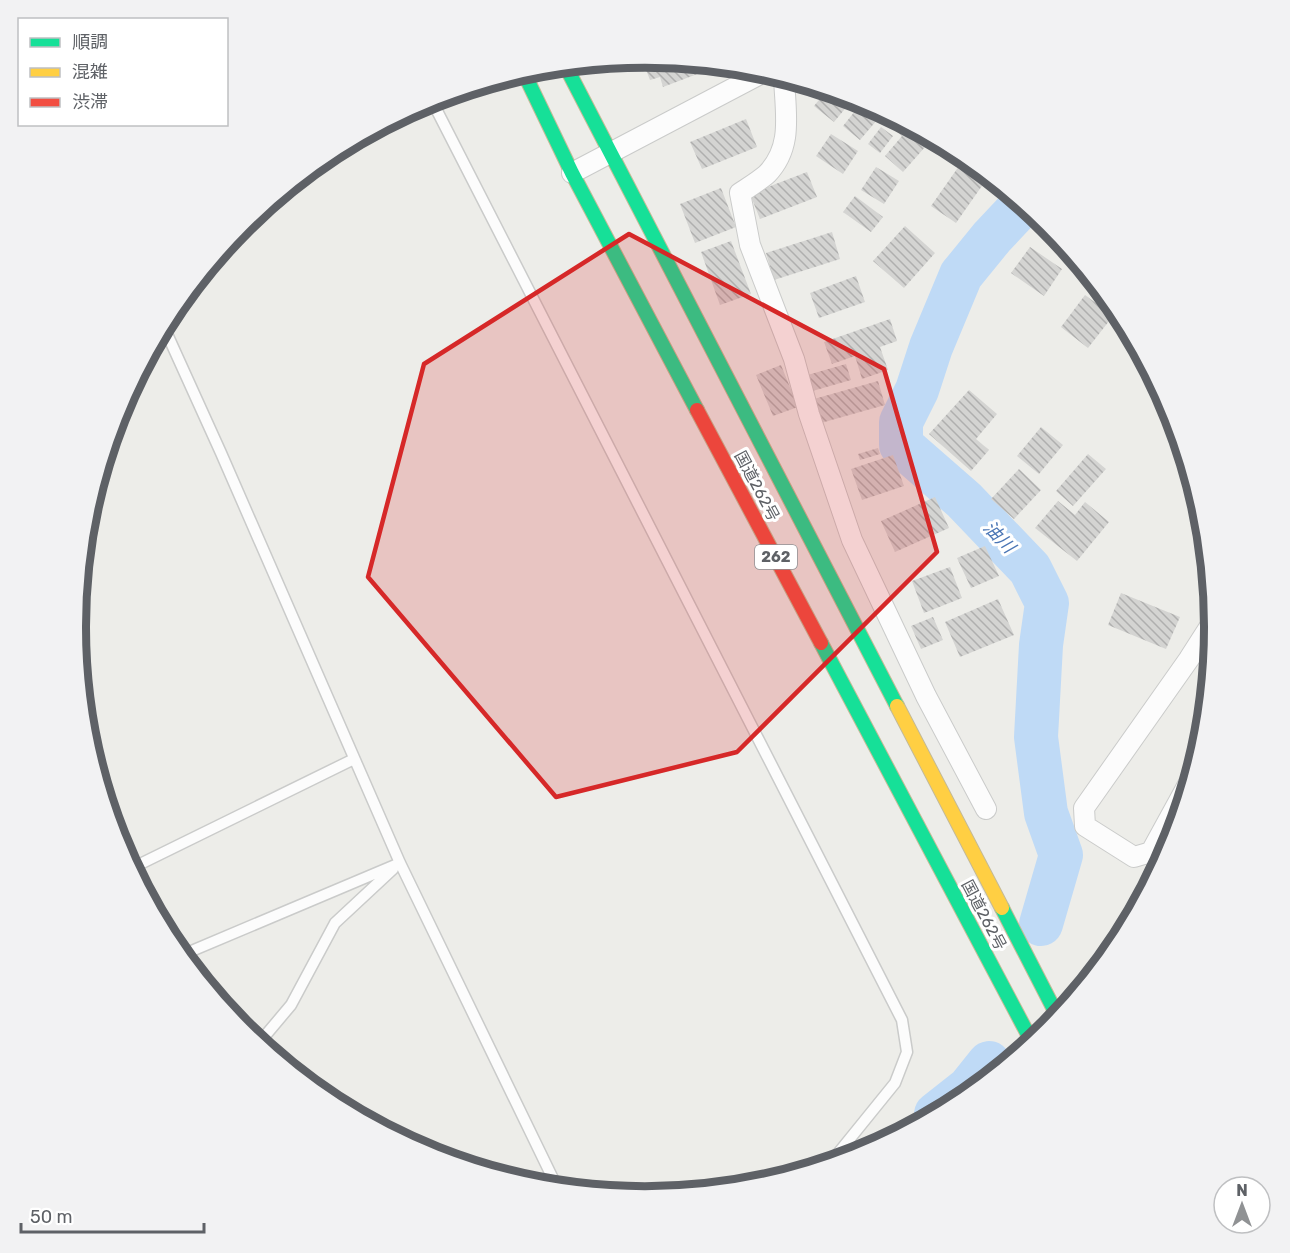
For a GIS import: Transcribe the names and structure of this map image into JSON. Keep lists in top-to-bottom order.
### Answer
{
  "streets": {
    "highway": ["国道262号", "262"]
  },
  "water": ["油川"],
  "legend": ["順調", "混雑", "渋滞"],
  "scale_bar": "50 m",
  "north": "top"
}
